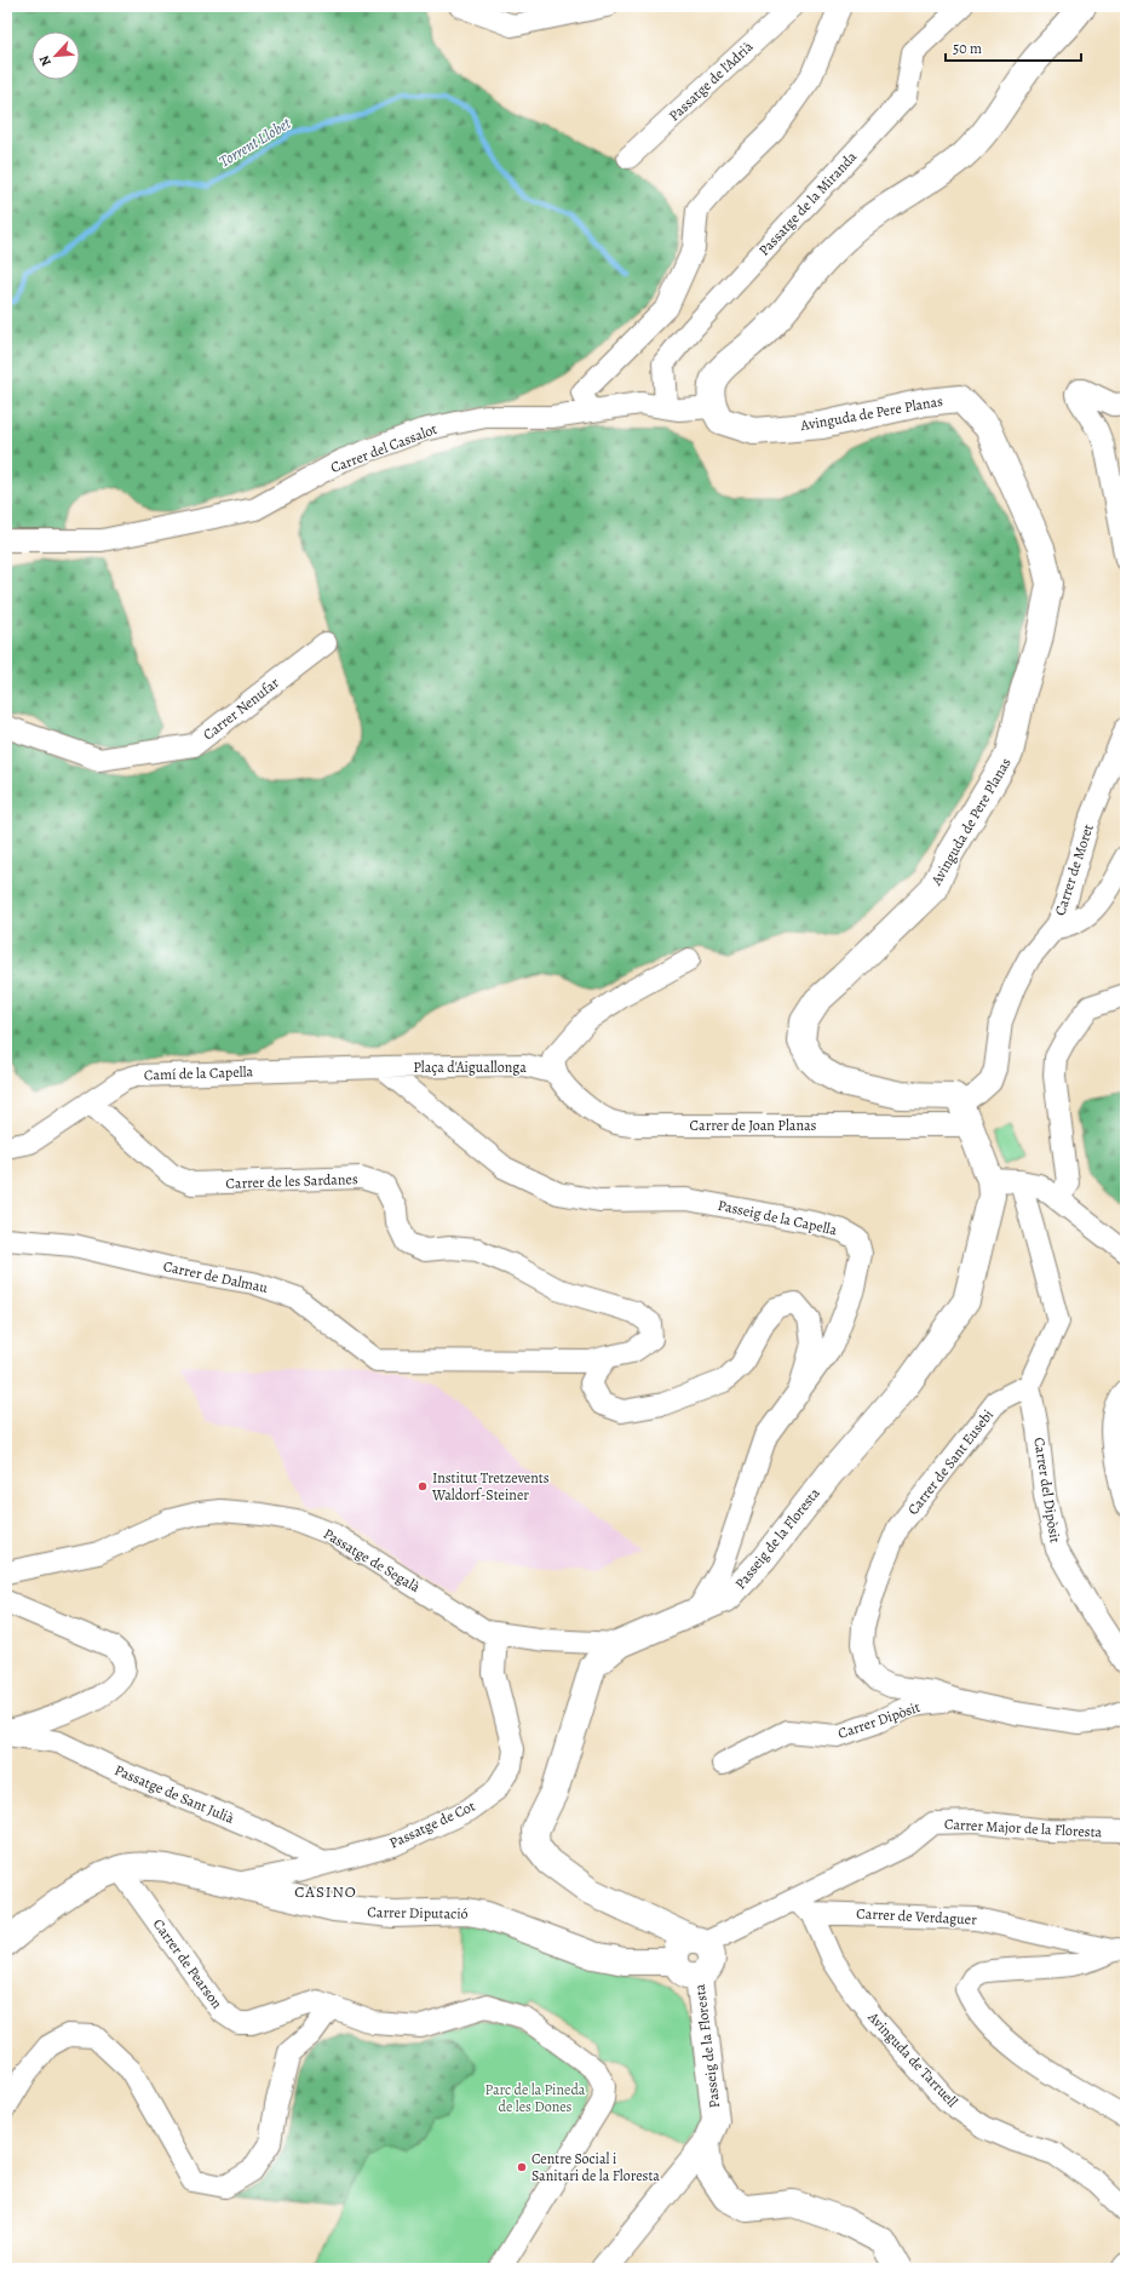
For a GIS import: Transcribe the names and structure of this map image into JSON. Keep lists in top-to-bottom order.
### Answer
{
  "streets": {
    "street": [
      "Passatge de l'Adrià",
      "Passatge de la Miranda",
      "Avinguda de Pere Planas",
      "Carrer del Cassalot",
      "Carrer Nenufar",
      "Carrer de Moret",
      "Plaça d'Aiguallonga",
      "Camí de la Capella",
      "Carrer de Joan Planas",
      "Carrer de les Sardanes",
      "Passeig de la Capella",
      "Carrer de Dalmau",
      "Carrer de Sant Eusebi",
      "Carrer del Dipòsit",
      "Passeig de la Floresta",
      "Passatge de Segalà",
      "Carrer Dipòsit",
      "Passatge de Sant Julià",
      "Passatge de Cot",
      "Carrer Major de la Floresta",
      "Carrer Diputació",
      "Carrer de Verdaguer",
      "Carrer de Pearson",
      "Avinguda de Tarruell"
    ]
  },
  "crossings": [
    ["Passatge de la Miranda", "Carrer del Cassalot"],
    ["Avinguda de Pere Planas", "Carrer del Cassalot"],
    ["Avinguda de Pere Planas", "Carrer de Moret"],
    ["Avinguda de Pere Planas", "Carrer de Joan Planas"],
    ["Carrer de Moret", "Carrer de Joan Planas"],
    ["Plaça d'Aiguallonga", "Camí de la Capella"],
    ["Plaça d'Aiguallonga", "Carrer de Joan Planas"],
    ["Plaça d'Aiguallonga", "Passeig de la Capella"],
    ["Camí de la Capella", "Carrer de les Sardanes"],
    ["Camí de la Capella", "Passeig de la Capella"],
    ["Carrer de les Sardanes", "Carrer de Dalmau"],
    ["Passeig de la Capella", "Passeig de la Floresta"],
    ["Carrer de Sant Eusebi", "Carrer del Dipòsit"],
    ["Carrer de Sant Eusebi", "Carrer Dipòsit"],
    ["Passeig de la Floresta", "Passatge de Segalà"],
    ["Passeig de la Floresta", "Carrer Major de la Floresta"],
    ["Passeig de la Floresta", "Carrer Diputació"],
    ["Passatge de Segalà", "Passatge de Cot"],
    ["Passatge de Sant Julià", "Passatge de Cot"],
    ["Passatge de Cot", "Carrer Diputació"],
    ["Carrer Major de la Floresta", "Carrer Diputació"],
    ["Carrer Major de la Floresta", "Carrer de Verdaguer"],
    ["Carrer Major de la Floresta", "Avinguda de Tarruell"],
    ["Carrer Diputació", "Carrer de Pearson"],
    ["Carrer de Verdaguer", "Avinguda de Tarruell"]
  ],
  "districts": ["CASINO"],
  "water": ["Torrent Llobet"],
  "parks": ["Parc de la Pineda de les Dones"],
  "places": ["Institut Tretzevents Waldorf-Steiner", "Centre Social i Sanitari de la Floresta"],
  "scale_bar": "50 m",
  "north": "bottom left"
}
